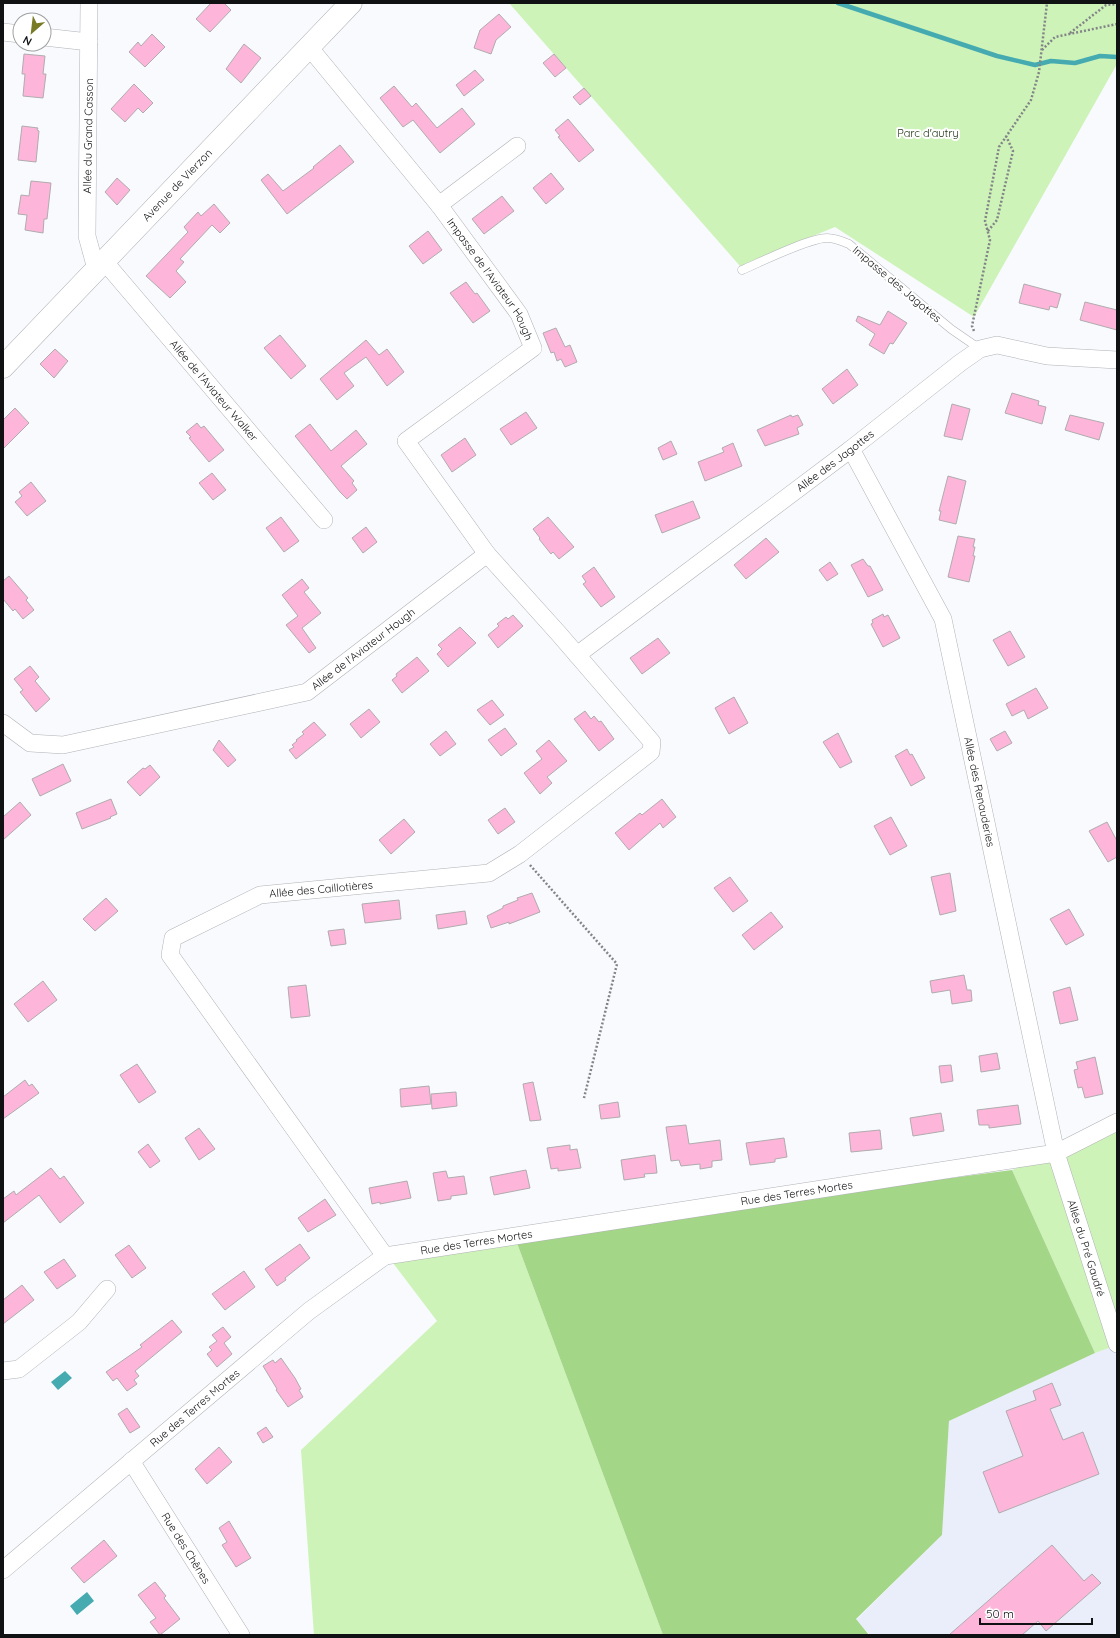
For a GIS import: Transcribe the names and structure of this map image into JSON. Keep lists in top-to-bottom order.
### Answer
{
  "streets": {
    "main road": ["Avenue de Vierzon"],
    "street": [
      "Allée du Grand Casson",
      "Impasse de l'Aviateur Hough",
      "Allée de l'Aviateur Walker",
      "Allée des Jagottes",
      "Allée de l'Aviateur Hough",
      "Allée des Renauderies",
      "Allée des Caillotières",
      "Rue des Terres Mortes",
      "Allée du Pré Gaudré",
      "Rue des Chênes"
    ],
    "lane": ["Impasse des Jagottes"]
  },
  "crossings": [
    ["Allée du Grand Casson", "Avenue de Vierzon"],
    ["Allée du Grand Casson", "Allée de l'Aviateur Walker"],
    ["Avenue de Vierzon", "Allée de l'Aviateur Walker"],
    ["Impasse de l'Aviateur Hough", "Allée de l'Aviateur Hough"],
    ["Impasse des Jagottes", "Allée des Jagottes"],
    ["Allée des Jagottes", "Allée des Renauderies"],
    ["Allée des Jagottes", "Allée des Caillotières"],
    ["Allée des Renauderies", "Rue des Terres Mortes"],
    ["Allée des Renauderies", "Allée du Pré Gaudré"],
    ["Allée des Caillotières", "Rue des Terres Mortes"],
    ["Rue des Terres Mortes", "Allée du Pré Gaudré"],
    ["Rue des Terres Mortes", "Rue des Chênes"]
  ],
  "parks": ["Parc d'autry"],
  "scale_bar": "50 m",
  "north": "bottom left"
}
